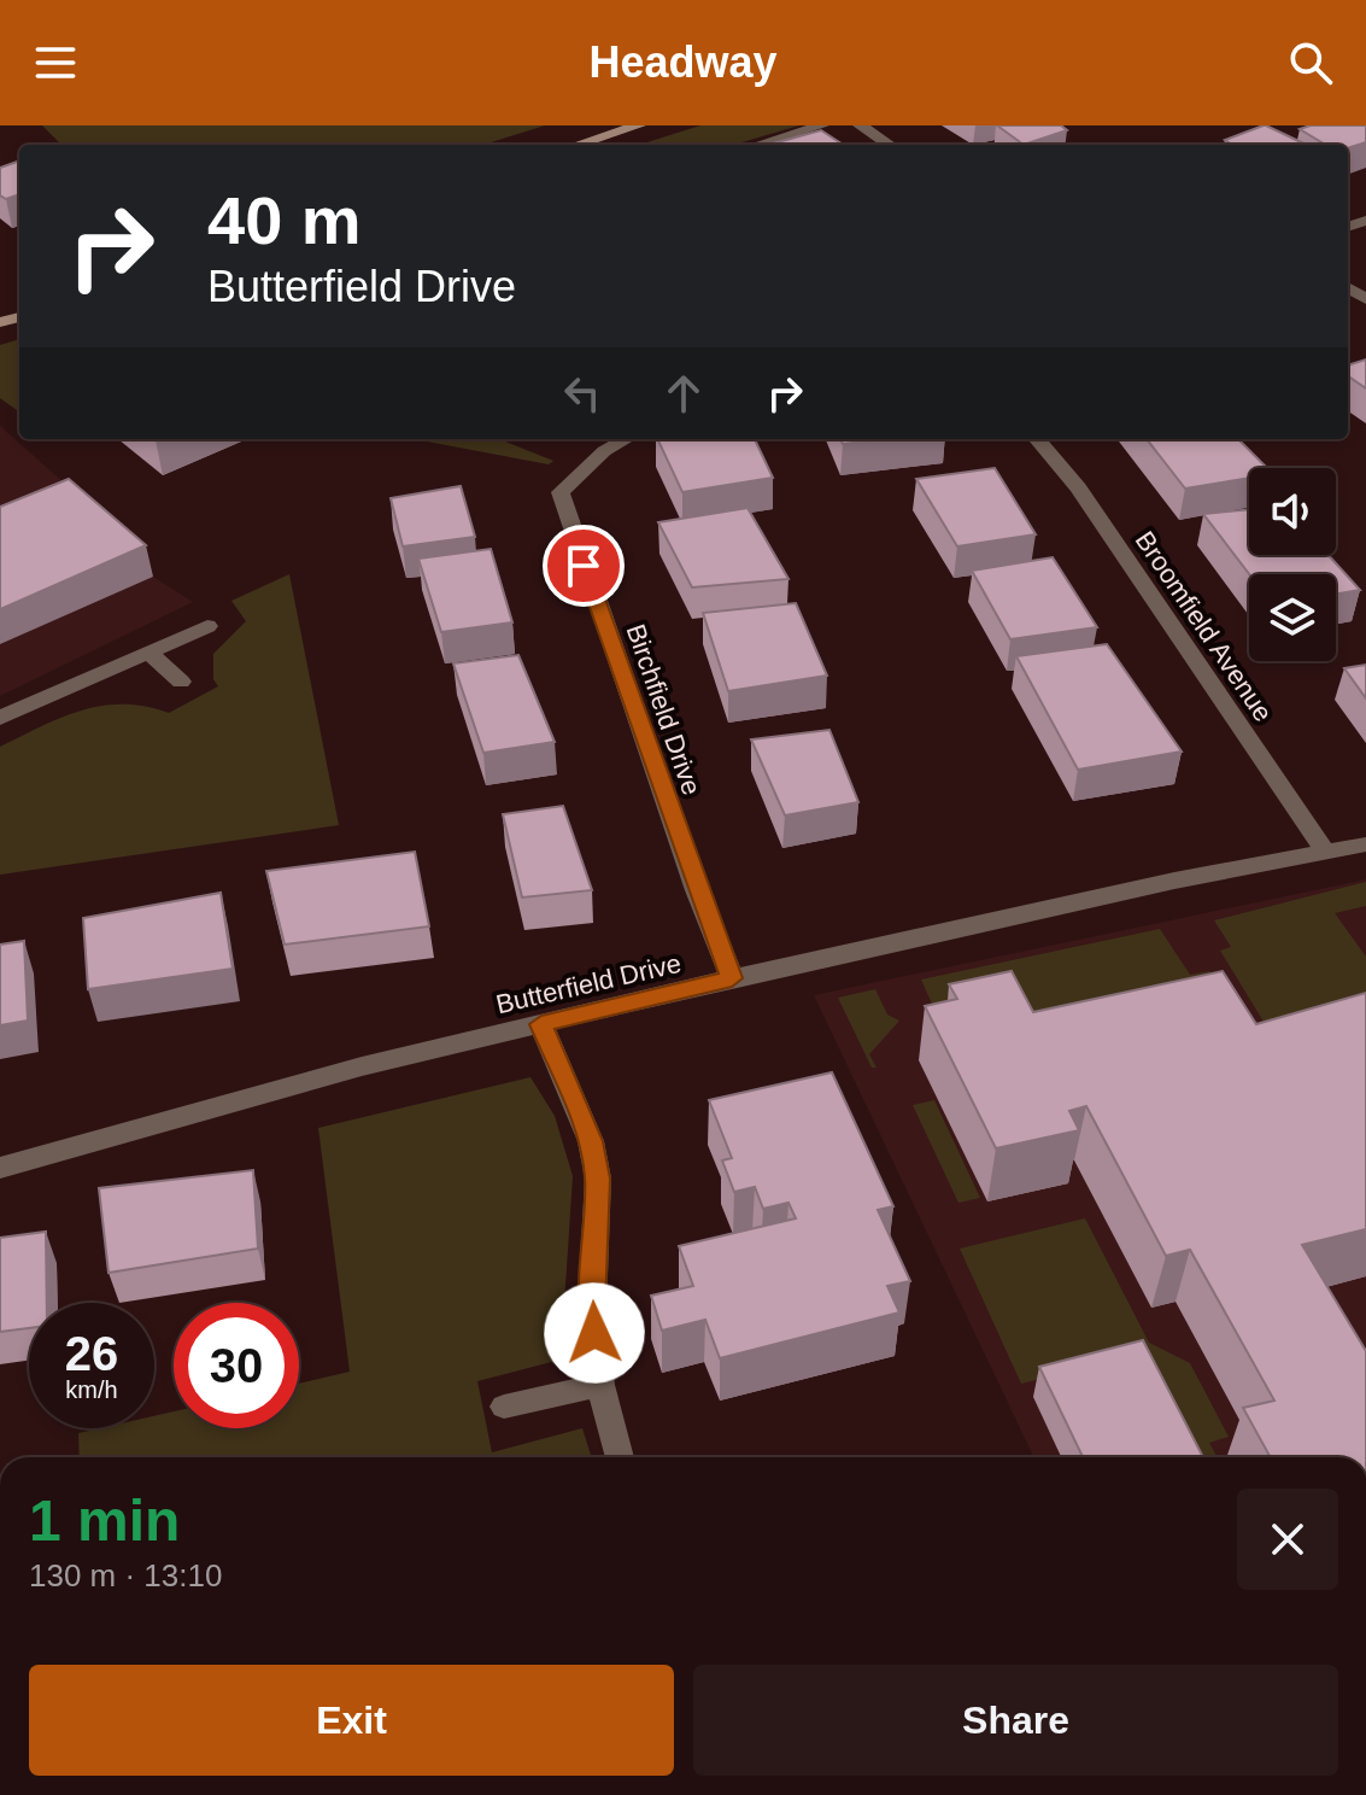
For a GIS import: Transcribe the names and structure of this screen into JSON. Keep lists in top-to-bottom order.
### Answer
{
  "streets": {
    "street": ["Broomfield Avenue", "Birchfield Drive", "Butterfield Drive"]
  },
  "crossings": [
    ["Broomfield Avenue", "Butterfield Drive"],
    ["Birchfield Drive", "Butterfield Drive"]
  ],
  "page": {
    "header": "Headway",
    "turn": ["40 m", "Butterfield Drive"],
    "speed": "26 km/h",
    "limit": "30",
    "heading": ["1 min", "130 m · 13:10"],
    "buttons": ["Exit", "Share"]
  }
}
